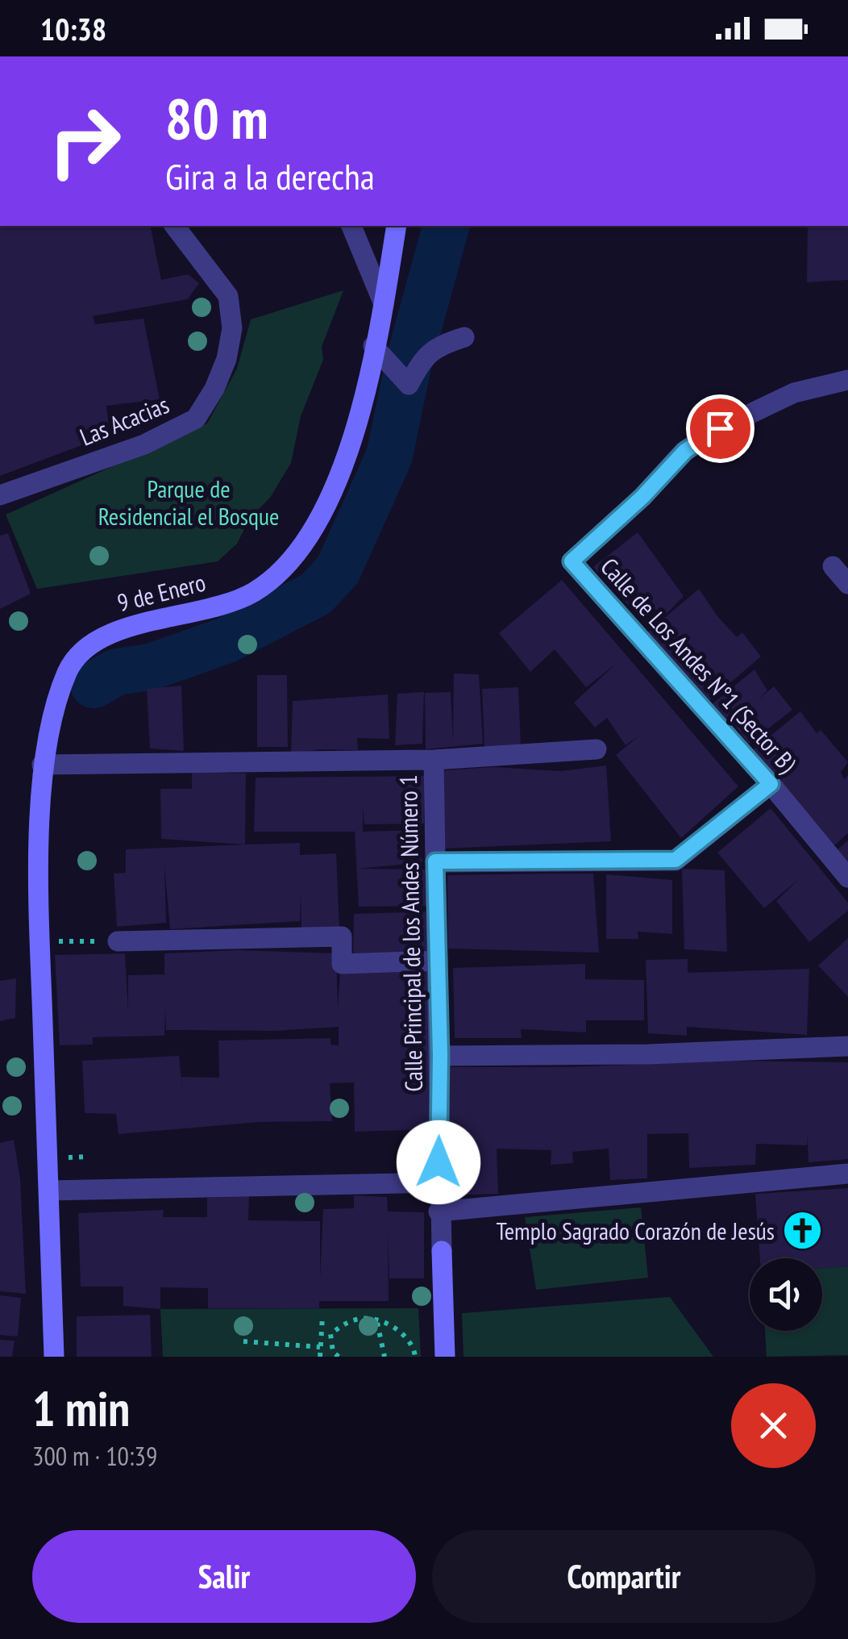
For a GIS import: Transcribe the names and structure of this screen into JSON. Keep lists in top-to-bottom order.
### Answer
{
  "streets": {
    "street": [
      "Las Acacias",
      "9 de Enero",
      "Calle de Los Andes N°1 (Sector B)",
      "Calle Principal de los Andes Número 1"
    ]
  },
  "parks": ["Parque de Residencial el Bosque"],
  "places": {
    "church": ["Templo Sagrado Corazón de Jesús"]
  },
  "page": {
    "status": "10:38",
    "turn": ["80 m", "Gira a la derecha"],
    "heading": ["1 min", "300 m · 10:39"],
    "buttons": ["Salir", "Compartir"]
  }
}
